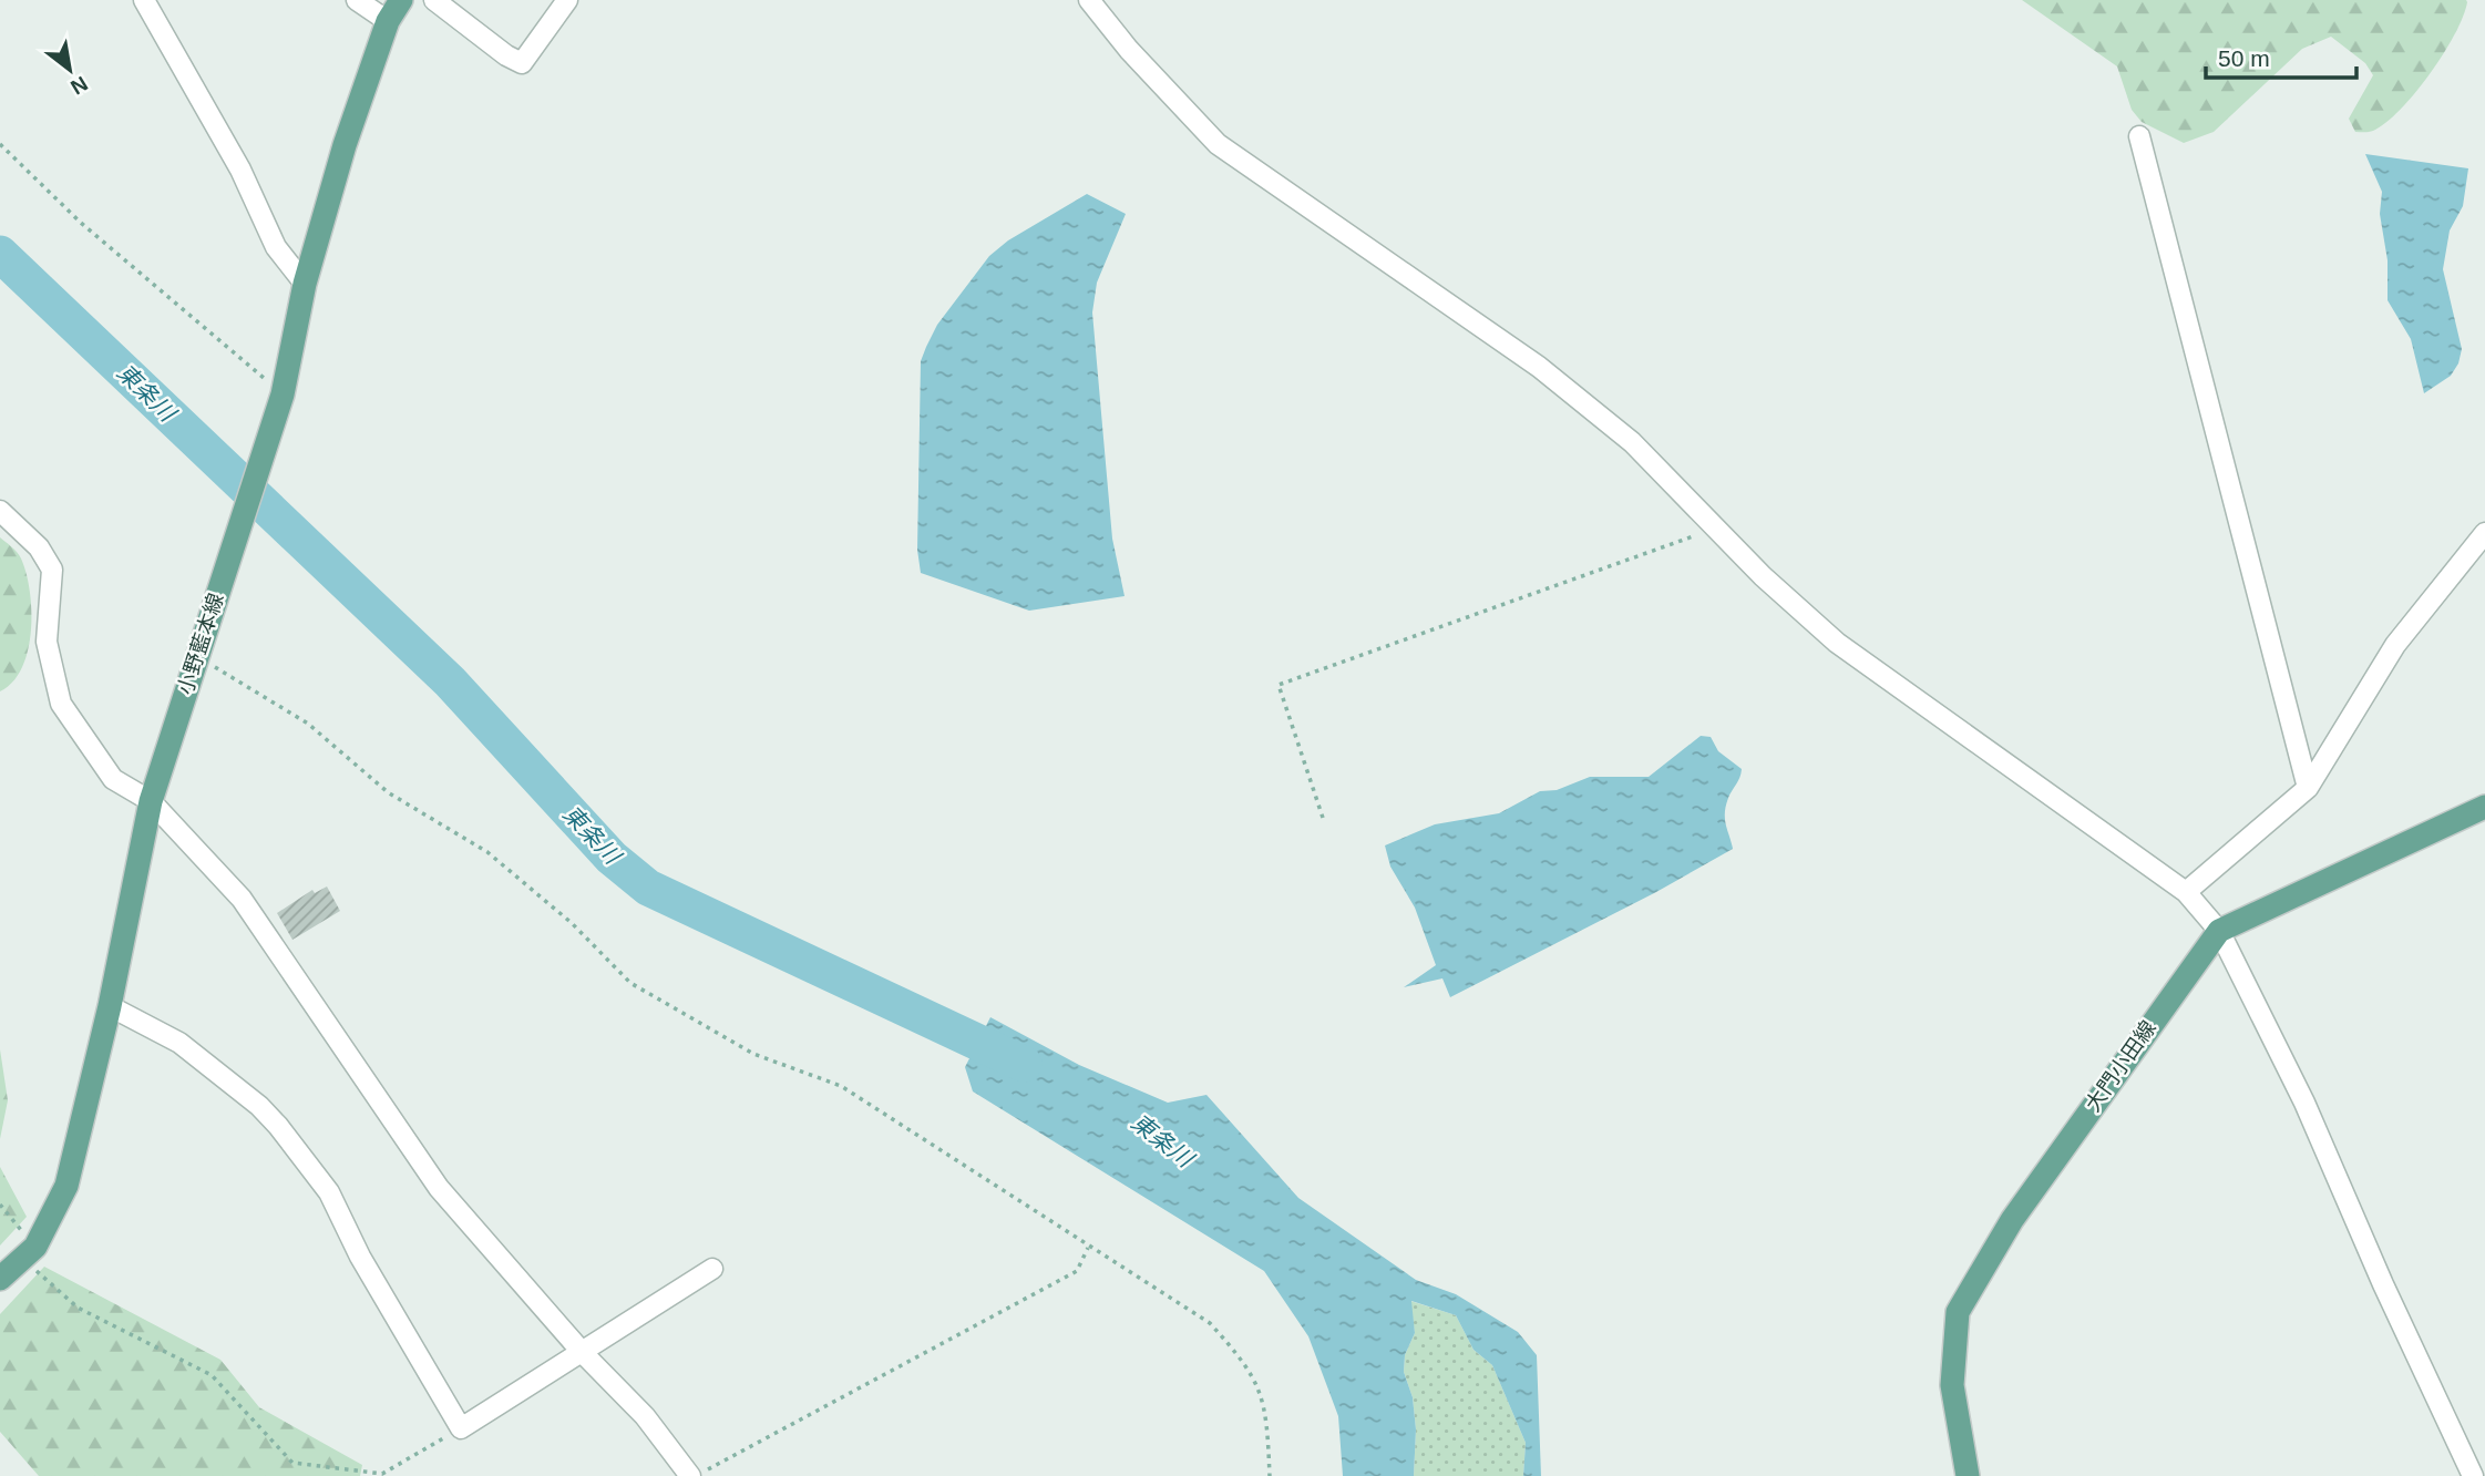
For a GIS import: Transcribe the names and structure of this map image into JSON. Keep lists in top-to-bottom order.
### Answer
{
  "streets": {
    "main road": ["小野藍本線", "大門小田線"]
  },
  "water": ["東条川"],
  "scale_bar": "50 m",
  "north": "bottom right"
}
